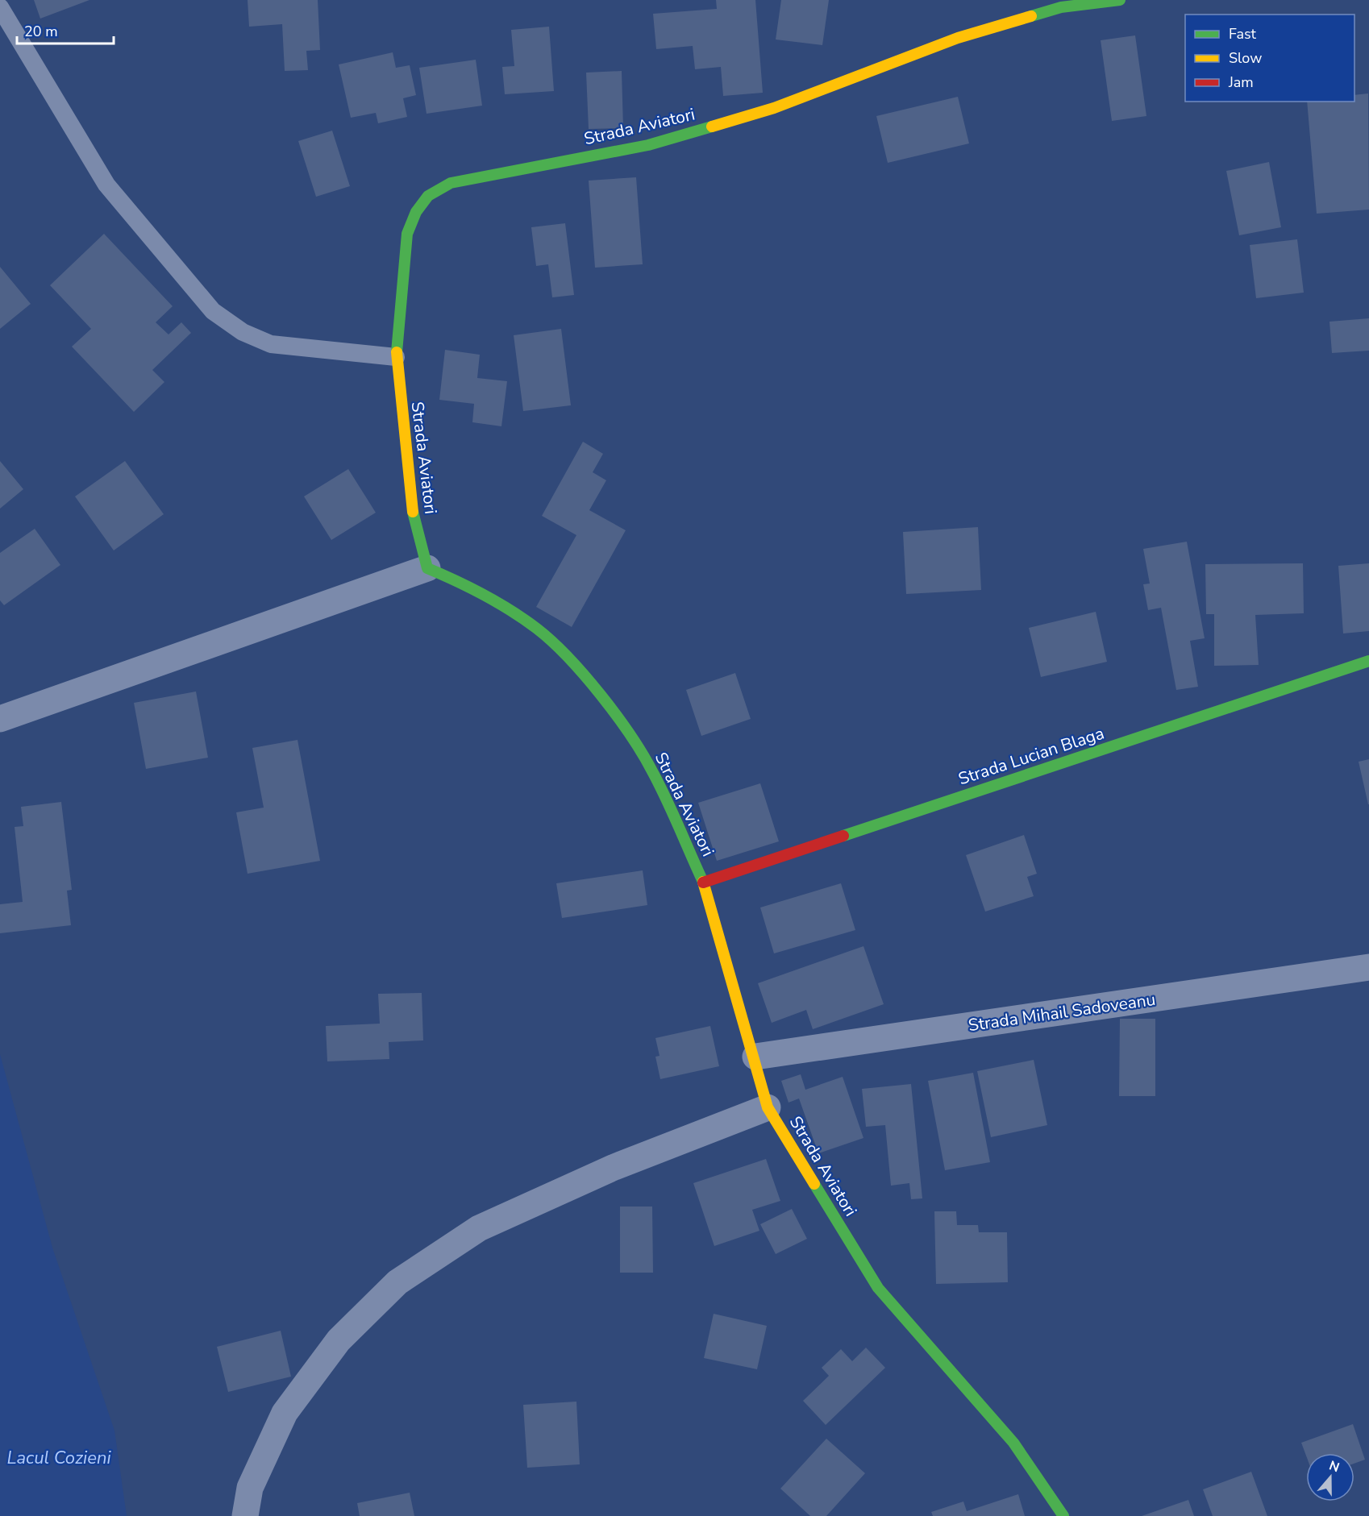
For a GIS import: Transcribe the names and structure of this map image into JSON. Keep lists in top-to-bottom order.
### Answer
{
  "streets": {
    "street": ["Strada Aviatori", "Strada Lucian Blaga", "Strada Mihail Sadoveanu"]
  },
  "crossings": [
    ["Strada Aviatori", "Strada Lucian Blaga"],
    ["Strada Aviatori", "Strada Mihail Sadoveanu"]
  ],
  "water": ["Lacul Cozieni"],
  "legend": ["Fast", "Slow", "Jam"],
  "scale_bar": "20 m",
  "north": "top"
}
